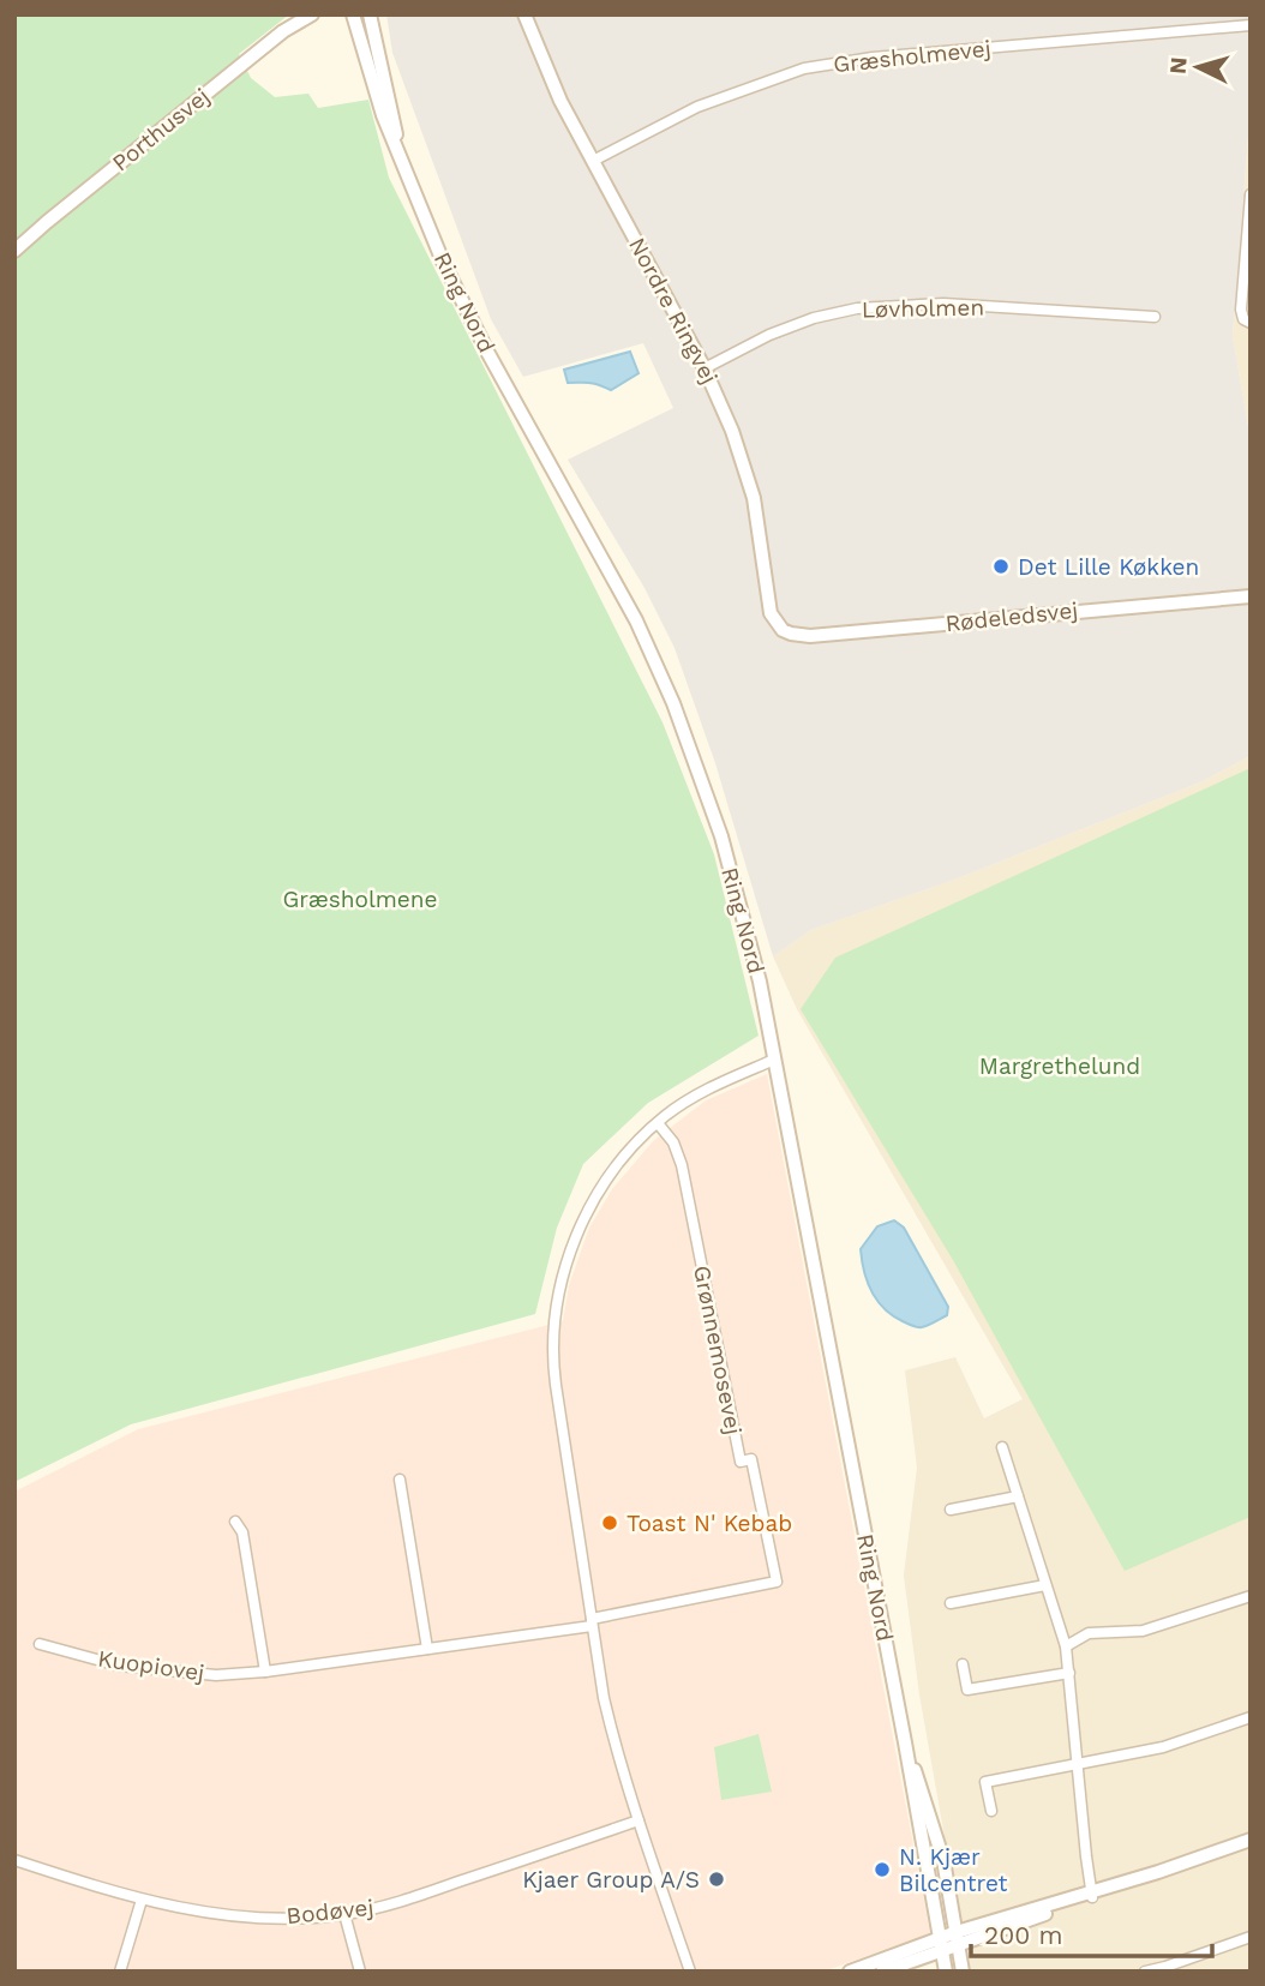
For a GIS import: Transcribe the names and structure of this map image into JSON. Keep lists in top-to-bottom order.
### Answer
{
  "streets": {
    "main road": [
      "Porthusvej",
      "Ring Nord",
      "Nordre Ringvej",
      "Rødeledsvej"
    ],
    "street": [
      "Græsholmevej",
      "Løvholmen",
      "Grønnemosevej",
      "Kuopiovej",
      "Bodøvej"
    ]
  },
  "crossings": [
    ["Græsholmevej", "Nordre Ringvej"],
    ["Løvholmen", "Nordre Ringvej"],
    ["Nordre Ringvej", "Rødeledsvej"],
    ["Grønnemosevej", "Kuopiovej"]
  ],
  "parks": ["Græsholmene", "Margrethelund"],
  "places": [
    "Det Lille Køkken",
    "Toast N' Kebab",
    "N. Kjær Bilcentret",
    "Kjaer Group A/S"
  ],
  "scale_bar": "200 m",
  "north": "left"
}
